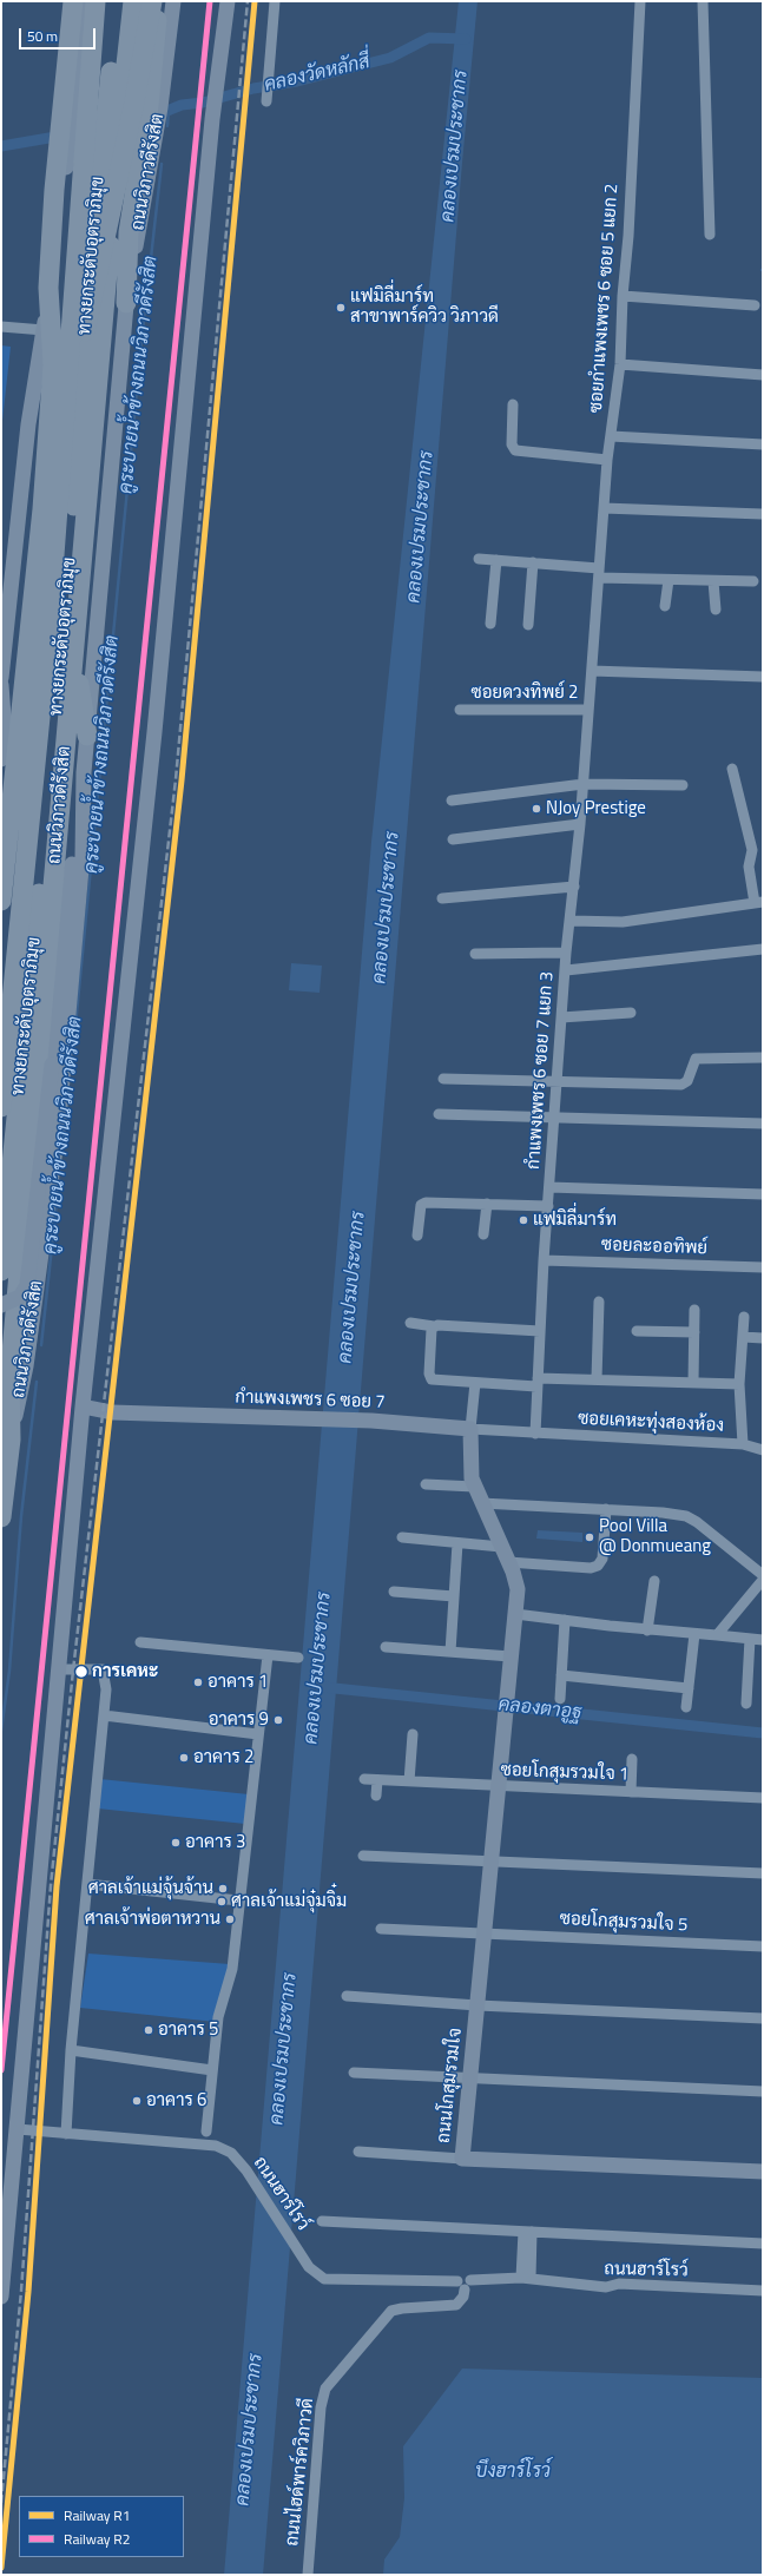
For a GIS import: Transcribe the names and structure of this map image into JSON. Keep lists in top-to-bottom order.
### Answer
{
  "streets": {
    "highway": ["ถนนวิภาวดีรังสิต", "ทางยกระดับอุตราภิมุข"],
    "main road": ["กำแพงเพชร 6 ซอย 7", "ถนนโกสุมรวมใจ"],
    "street": [
      "ซอยกำแพงเพชร 6 ซอย 5 แยก 2",
      "ซอยดวงทิพย์ 2",
      "กำแพงเพชร 6 ซอย 7 แยก 3",
      "ซอยละออทิพย์",
      "ซอยเคหะทุ่งสองห้อง",
      "ซอยโกสุมรวมใจ 1",
      "ซอยโกสุมรวมใจ 5",
      "ถนนฮาร์โรว์",
      "ถนนไฮด์พาร์ควิภาวดี"
    ]
  },
  "crossings": [
    ["ซอยกำแพงเพชร 6 ซอย 5 แยก 2", "ซอยดวงทิพย์ 2"],
    ["ซอยกำแพงเพชร 6 ซอย 5 แยก 2", "กำแพงเพชร 6 ซอย 7 แยก 3"],
    ["ซอยดวงทิพย์ 2", "กำแพงเพชร 6 ซอย 7 แยก 3"],
    ["กำแพงเพชร 6 ซอย 7 แยก 3", "ซอยละออทิพย์"],
    ["กำแพงเพชร 6 ซอย 7 แยก 3", "กำแพงเพชร 6 ซอย 7"],
    ["กำแพงเพชร 6 ซอย 7 แยก 3", "ซอยเคหะทุ่งสองห้อง"],
    ["กำแพงเพชร 6 ซอย 7", "ซอยเคหะทุ่งสองห้อง"],
    ["กำแพงเพชร 6 ซอย 7", "ถนนโกสุมรวมใจ"],
    ["ซอยโกสุมรวมใจ 1", "ถนนโกสุมรวมใจ"],
    ["ซอยโกสุมรวมใจ 5", "ถนนโกสุมรวมใจ"],
    ["ถนนฮาร์โรว์", "ถนนไฮด์พาร์ควิภาวดี"]
  ],
  "water": [
    "คลองวัดหลักสี่",
    "คลองเปรมประชากร",
    "คูระบายน้ำข้างถนนวิภาวดีรังสิต",
    "คลองตาอูฐ",
    "บึงฮาร์โรว์"
  ],
  "places": [
    "แฟมิลี่มาร์ท สาขาพาร์ควิว วิภาวดี",
    "NJoy Prestige",
    "แฟมิลี่มาร์ท",
    "Pool Villa @ Donmueang",
    "การเคหะ",
    "อาคาร 1",
    "อาคาร 9",
    "อาคาร 2",
    "อาคาร 3",
    "ศาลเจ้าแม่จุ้นจ้าน",
    "ศาลเจ้าแม่จุ๋มจิ๋ม",
    "ศาลเจ้าพ่อตาหวาน",
    "อาคาร 5",
    "อาคาร 6"
  ],
  "lines": ["rail line R1", "rail line R2"],
  "legend": ["Railway R1", "Railway R2"],
  "scale_bar": "50 m"
}
